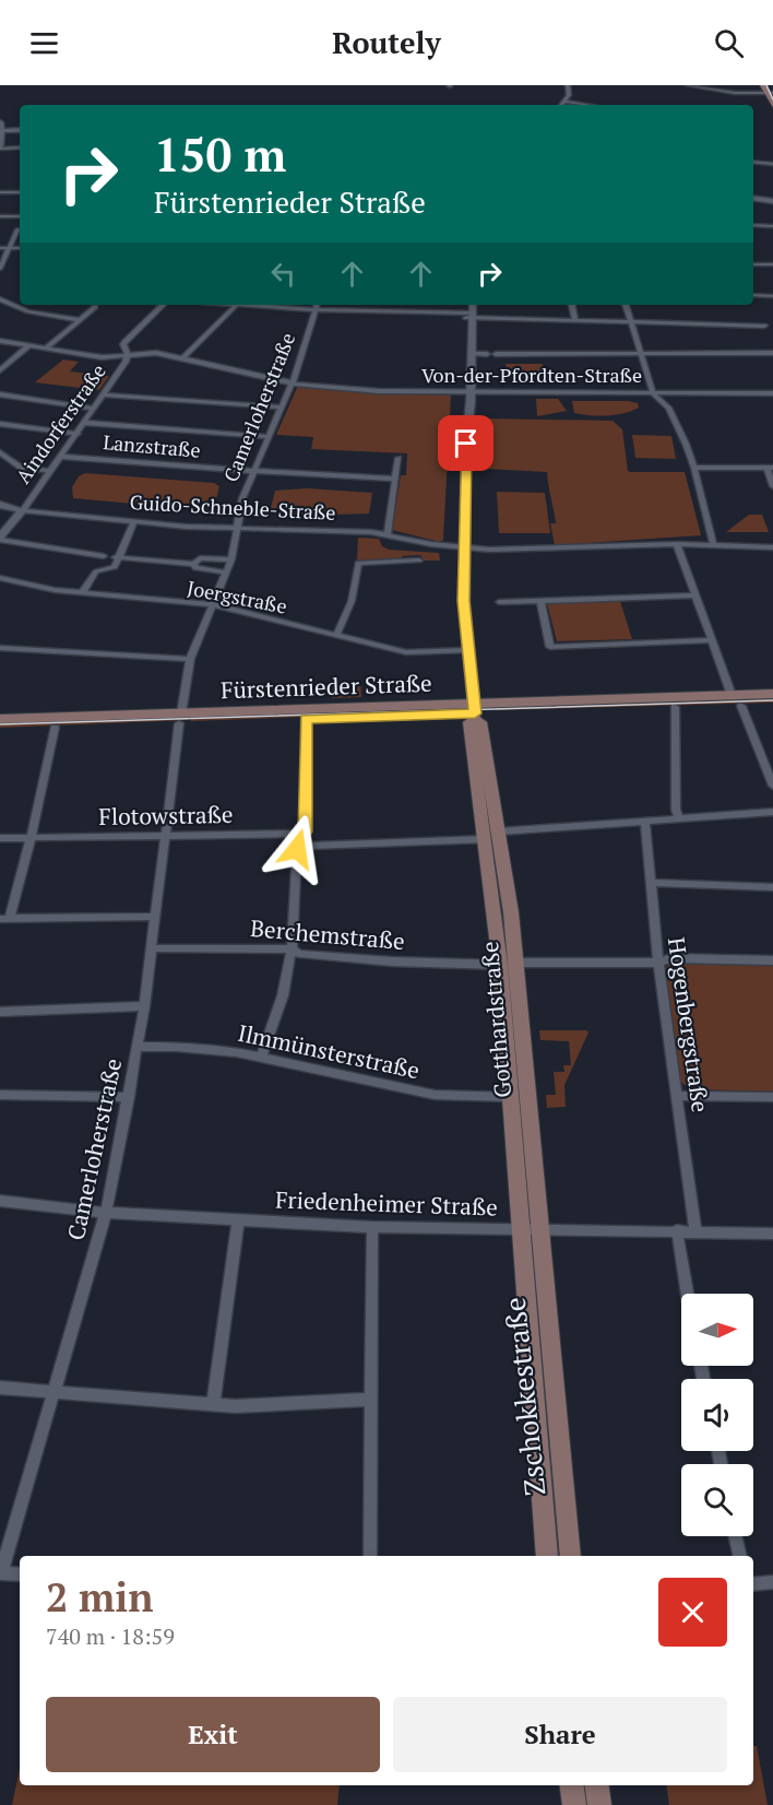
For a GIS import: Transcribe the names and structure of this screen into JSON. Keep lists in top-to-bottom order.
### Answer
{
  "streets": {
    "main road": ["Fürstenrieder Straße", "Gotthardstraße", "Zschokkestraße"],
    "street": [
      "Von-der-Pfordten-Straße",
      "Camerloherstraße",
      "Aindorferstraße",
      "Lanzstraße",
      "Guido-Schneble-Straße",
      "Joergstraße",
      "Flotowstraße",
      "Berchemstraße",
      "Hogenbergstraße",
      "Ilmmünsterstraße",
      "Friedenheimer Straße"
    ]
  },
  "crossings": [
    ["Von-der-Pfordten-Straße", "Camerloherstraße"],
    ["Von-der-Pfordten-Straße", "Aindorferstraße"],
    ["Von-der-Pfordten-Straße", "Gotthardstraße"],
    ["Camerloherstraße", "Lanzstraße"],
    ["Camerloherstraße", "Guido-Schneble-Straße"],
    ["Camerloherstraße", "Joergstraße"],
    ["Camerloherstraße", "Fürstenrieder Straße"],
    ["Camerloherstraße", "Flotowstraße"],
    ["Camerloherstraße", "Berchemstraße"],
    ["Camerloherstraße", "Ilmmünsterstraße"],
    ["Camerloherstraße", "Friedenheimer Straße"],
    ["Aindorferstraße", "Lanzstraße"],
    ["Aindorferstraße", "Guido-Schneble-Straße"],
    ["Guido-Schneble-Straße", "Gotthardstraße"],
    ["Joergstraße", "Gotthardstraße"],
    ["Fürstenrieder Straße", "Gotthardstraße"],
    ["Flotowstraße", "Gotthardstraße"],
    ["Flotowstraße", "Hogenbergstraße"],
    ["Berchemstraße", "Gotthardstraße"],
    ["Berchemstraße", "Hogenbergstraße"],
    ["Gotthardstraße", "Ilmmünsterstraße"],
    ["Gotthardstraße", "Friedenheimer Straße"],
    ["Gotthardstraße", "Zschokkestraße"],
    ["Hogenbergstraße", "Friedenheimer Straße"],
    ["Friedenheimer Straße", "Zschokkestraße"]
  ],
  "north": "right",
  "page": {
    "header": "Routely",
    "turn": ["150 m", "Fürstenrieder Straße"],
    "heading": ["2 min", "740 m · 18:59"],
    "buttons": ["Exit", "Share"]
  }
}
